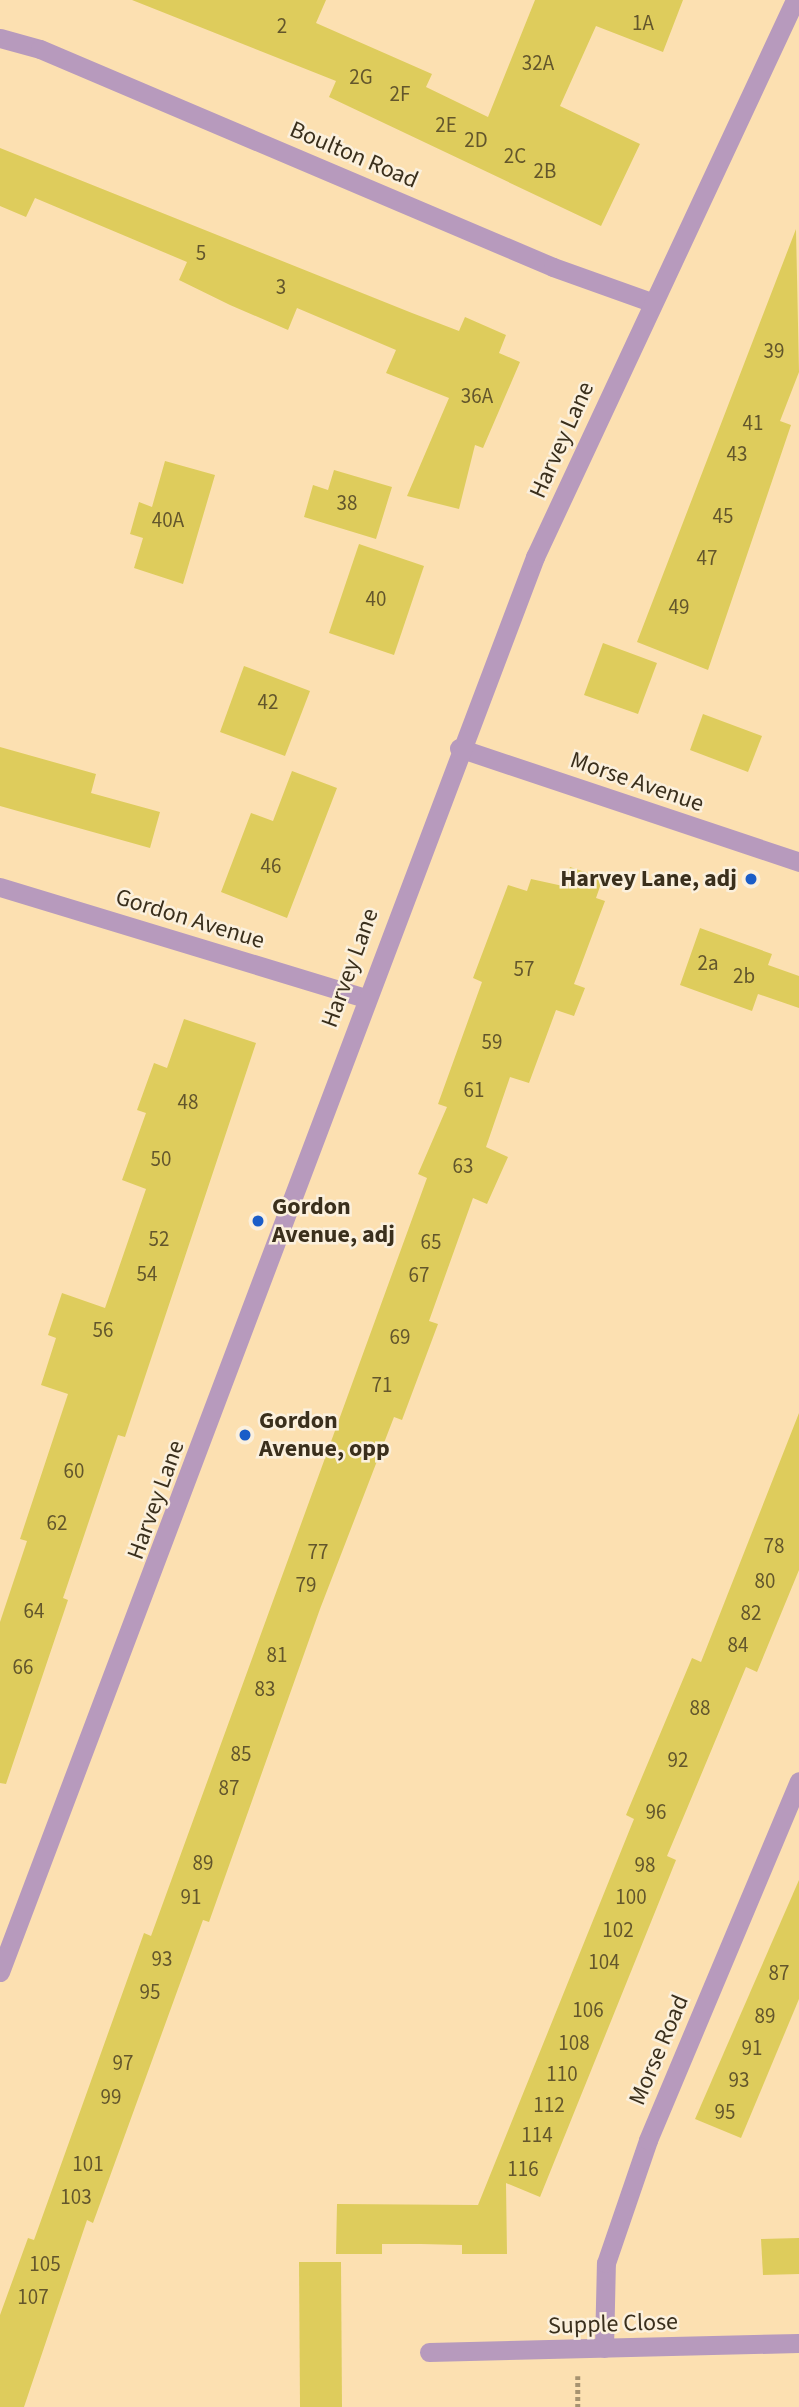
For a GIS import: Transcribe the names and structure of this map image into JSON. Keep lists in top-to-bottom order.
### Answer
{
  "streets": {
    "street": [
      "Boulton Road",
      "Harvey Lane",
      "Morse Avenue",
      "Gordon Avenue",
      "Morse Road",
      "Supple Close"
    ]
  },
  "crossings": [
    ["Boulton Road", "Harvey Lane"],
    ["Harvey Lane", "Morse Avenue"],
    ["Harvey Lane", "Gordon Avenue"],
    ["Morse Road", "Supple Close"]
  ],
  "places": ["Harvey Lane, adj", "Gordon Avenue, adj", "Gordon Avenue, opp"],
  "house_numbers": [
    "1A",
    "2",
    "32A",
    "2G",
    "2F",
    "2E",
    "2D",
    "2C",
    "2B",
    "5",
    "3",
    "39",
    "36A",
    "41",
    "43",
    "38",
    "45",
    "40A",
    "47",
    "40",
    "49",
    "42",
    "46",
    "2a",
    "57",
    "2b",
    "59",
    "61",
    "48",
    "50",
    "63",
    "52",
    "65",
    "54",
    "67",
    "56",
    "69",
    "71",
    "60",
    "62",
    "78",
    "77",
    "80",
    "79",
    "64",
    "82",
    "84",
    "81",
    "66",
    "83",
    "88",
    "85",
    "92",
    "87",
    "96",
    "89",
    "98",
    "91",
    "100",
    "102",
    "93",
    "104",
    "87",
    "95",
    "106",
    "89",
    "108",
    "91",
    "97",
    "110",
    "93",
    "99",
    "112",
    "95",
    "114",
    "101",
    "116",
    "103",
    "105",
    "107"
  ]
}
